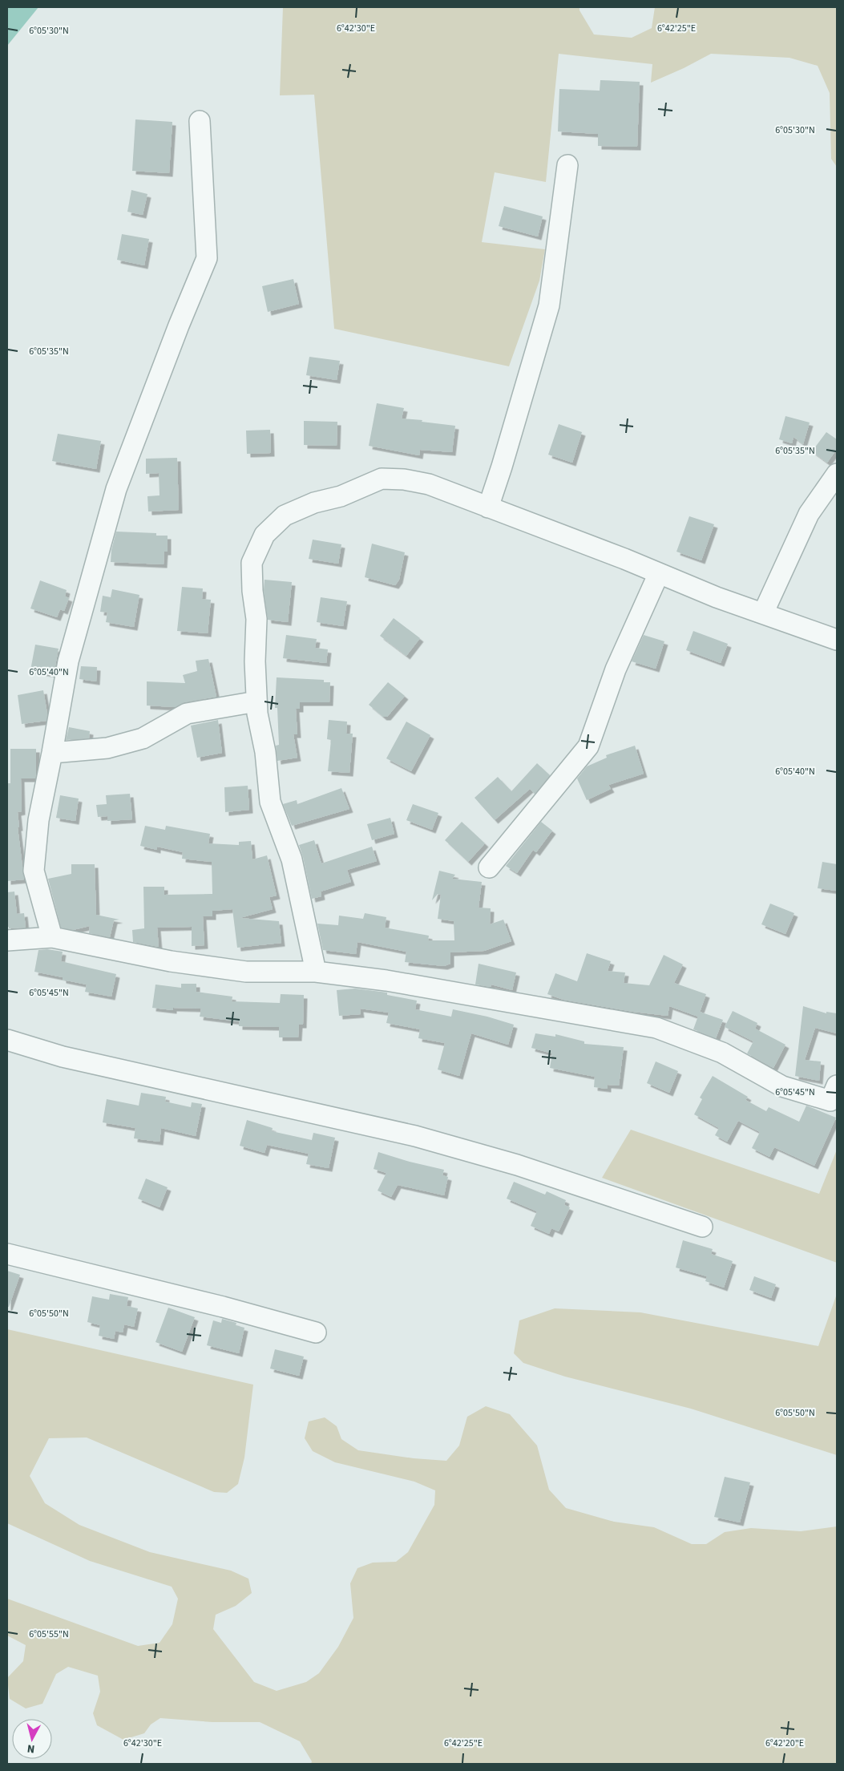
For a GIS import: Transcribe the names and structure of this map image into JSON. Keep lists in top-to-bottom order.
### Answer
{
  "north": "bottom",
  "coordinates": [
    "6°42'30\"E",
    "6°42'25\"E",
    "6°05'30\"N",
    "6°05'35\"N",
    "6°05'40\"N",
    "6°05'45\"N",
    "6°05'50\"N",
    "6°05'55\"N",
    "6°42'20\"E"
  ]
}
